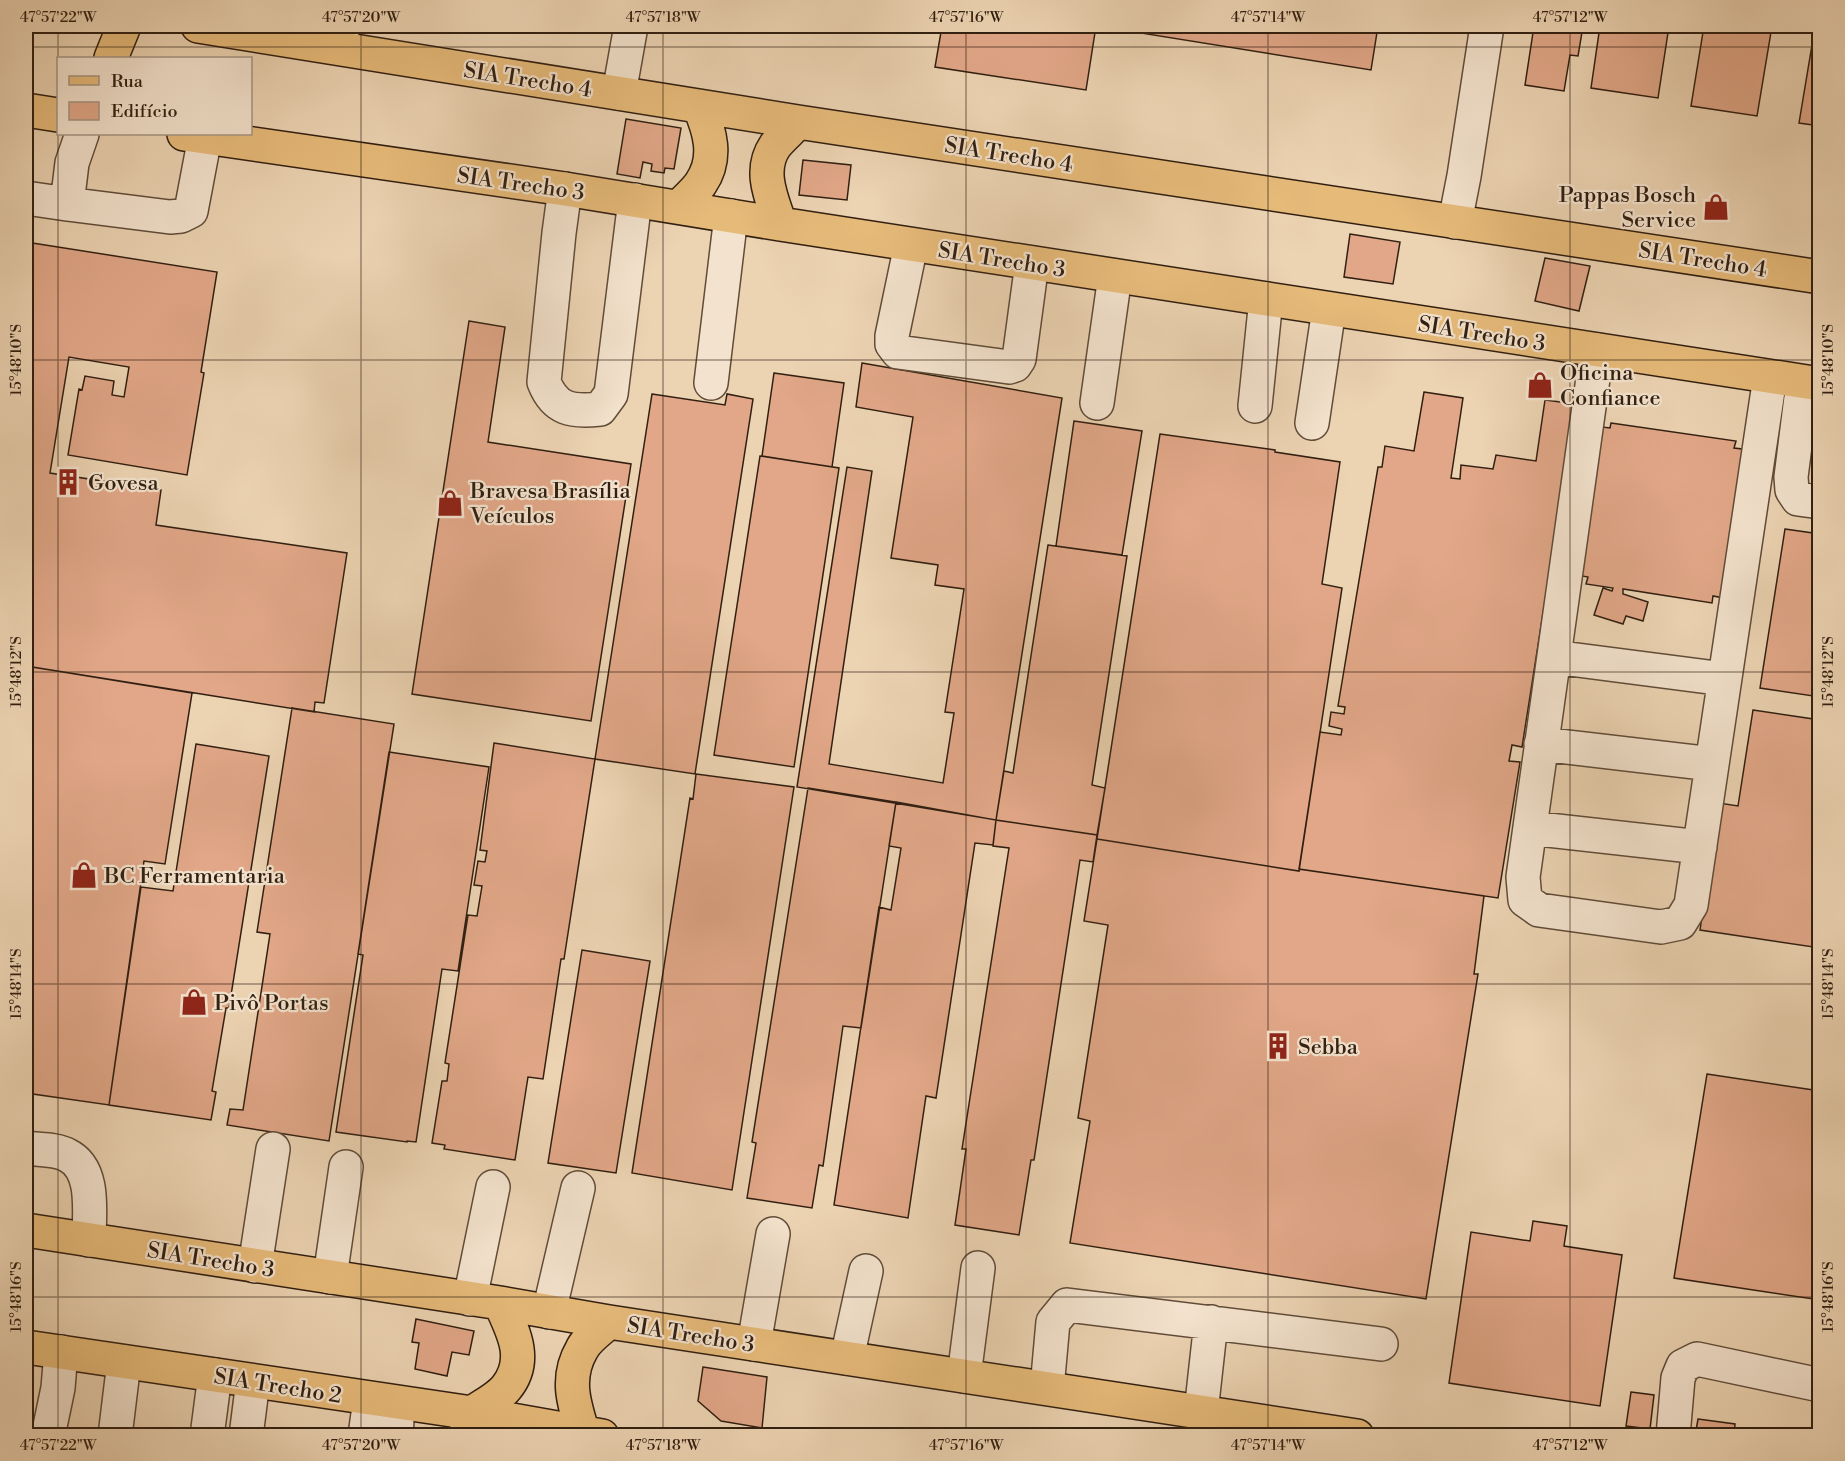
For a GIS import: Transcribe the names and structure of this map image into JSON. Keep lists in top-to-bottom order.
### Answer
{
  "streets": {
    "main road": ["SIA Trecho 4", "SIA Trecho 3", "SIA Trecho 2"]
  },
  "places": {
    "shop": [
      "Pappas Bosch Service",
      "Oficina Confiance",
      "Bravesa Brasília Veículos",
      "BC Ferramentaria",
      "Pivô Portas"
    ],
    "building": ["Govesa", "Sebba"]
  },
  "legend": ["Rua", "Edifício"],
  "coordinates": [
    "47°57'22\"W",
    "47°57'20\"W",
    "47°57'18\"W",
    "47°57'16\"W",
    "47°57'14\"W",
    "47°57'12\"W",
    "15°48'10\"S",
    "15°48'12\"S",
    "15°48'14\"S",
    "15°48'16\"S"
  ]
}
